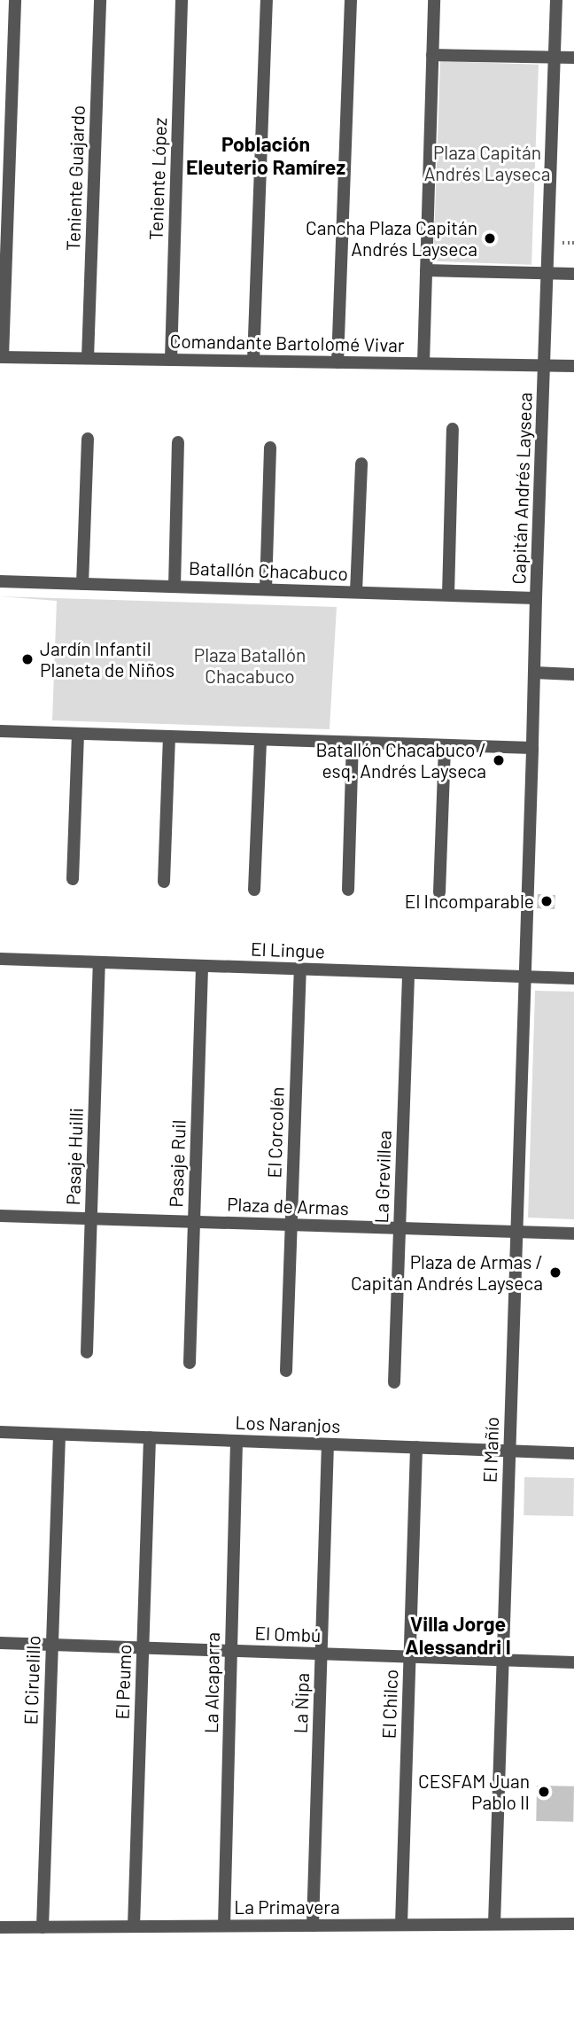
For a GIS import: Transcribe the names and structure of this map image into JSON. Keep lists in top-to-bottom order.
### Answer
{
  "streets": {
    "street": [
      "Teniente Guajardo",
      "Teniente López",
      "Comandante Bartolomé Vivar",
      "Capitán Andrés Layseca",
      "Batallón Chacabuco",
      "El Lingue",
      "El Corcolén",
      "Pasaje Huilli",
      "Pasaje Ruil",
      "La Grevillea",
      "Plaza de Armas",
      "Los Naranjos",
      "El Mañío",
      "El Ombú",
      "El Ciruelillo",
      "El Peumo",
      "La Alcaparra",
      "La Ñipa",
      "El Chilco",
      "La Primavera"
    ]
  },
  "crossings": [
    ["Teniente Guajardo", "Comandante Bartolomé Vivar"],
    ["Teniente López", "Comandante Bartolomé Vivar"],
    ["Comandante Bartolomé Vivar", "Capitán Andrés Layseca"],
    ["Capitán Andrés Layseca", "Batallón Chacabuco"],
    ["Capitán Andrés Layseca", "El Lingue"],
    ["Capitán Andrés Layseca", "El Mañío"],
    ["El Lingue", "El Corcolén"],
    ["El Lingue", "Pasaje Huilli"],
    ["El Lingue", "Pasaje Ruil"],
    ["El Lingue", "La Grevillea"],
    ["El Lingue", "El Mañío"],
    ["El Corcolén", "Plaza de Armas"],
    ["Pasaje Huilli", "Plaza de Armas"],
    ["Pasaje Ruil", "Plaza de Armas"],
    ["La Grevillea", "Plaza de Armas"],
    ["Plaza de Armas", "El Mañío"],
    ["Los Naranjos", "El Mañío"],
    ["Los Naranjos", "El Ciruelillo"],
    ["Los Naranjos", "El Peumo"],
    ["Los Naranjos", "La Alcaparra"],
    ["Los Naranjos", "La Ñipa"],
    ["Los Naranjos", "El Chilco"],
    ["El Mañío", "El Ombú"],
    ["El Mañío", "La Primavera"],
    ["El Ombú", "El Ciruelillo"],
    ["El Ombú", "El Peumo"],
    ["El Ombú", "La Alcaparra"],
    ["El Ombú", "La Ñipa"],
    ["El Ombú", "El Chilco"],
    ["El Ciruelillo", "La Primavera"],
    ["El Peumo", "La Primavera"],
    ["La Alcaparra", "La Primavera"],
    ["La Ñipa", "La Primavera"],
    ["El Chilco", "La Primavera"]
  ],
  "districts": ["Población Eleuterio Ramírez", "Villa Jorge Alessandri I"],
  "parks": ["Plaza Capitán Andrés Layseca", "Plaza Batallón Chacabuco"],
  "places": [
    "Cancha Plaza Capitán Andrés Layseca",
    "Jardín Infantil Planeta de Niños",
    "Batallón Chacabuco / esq. Andrés Layseca",
    "El Incomparable",
    "Plaza de Armas / Capitán Andrés Layseca",
    "CESFAM Juan Pablo II"
  ]
}
